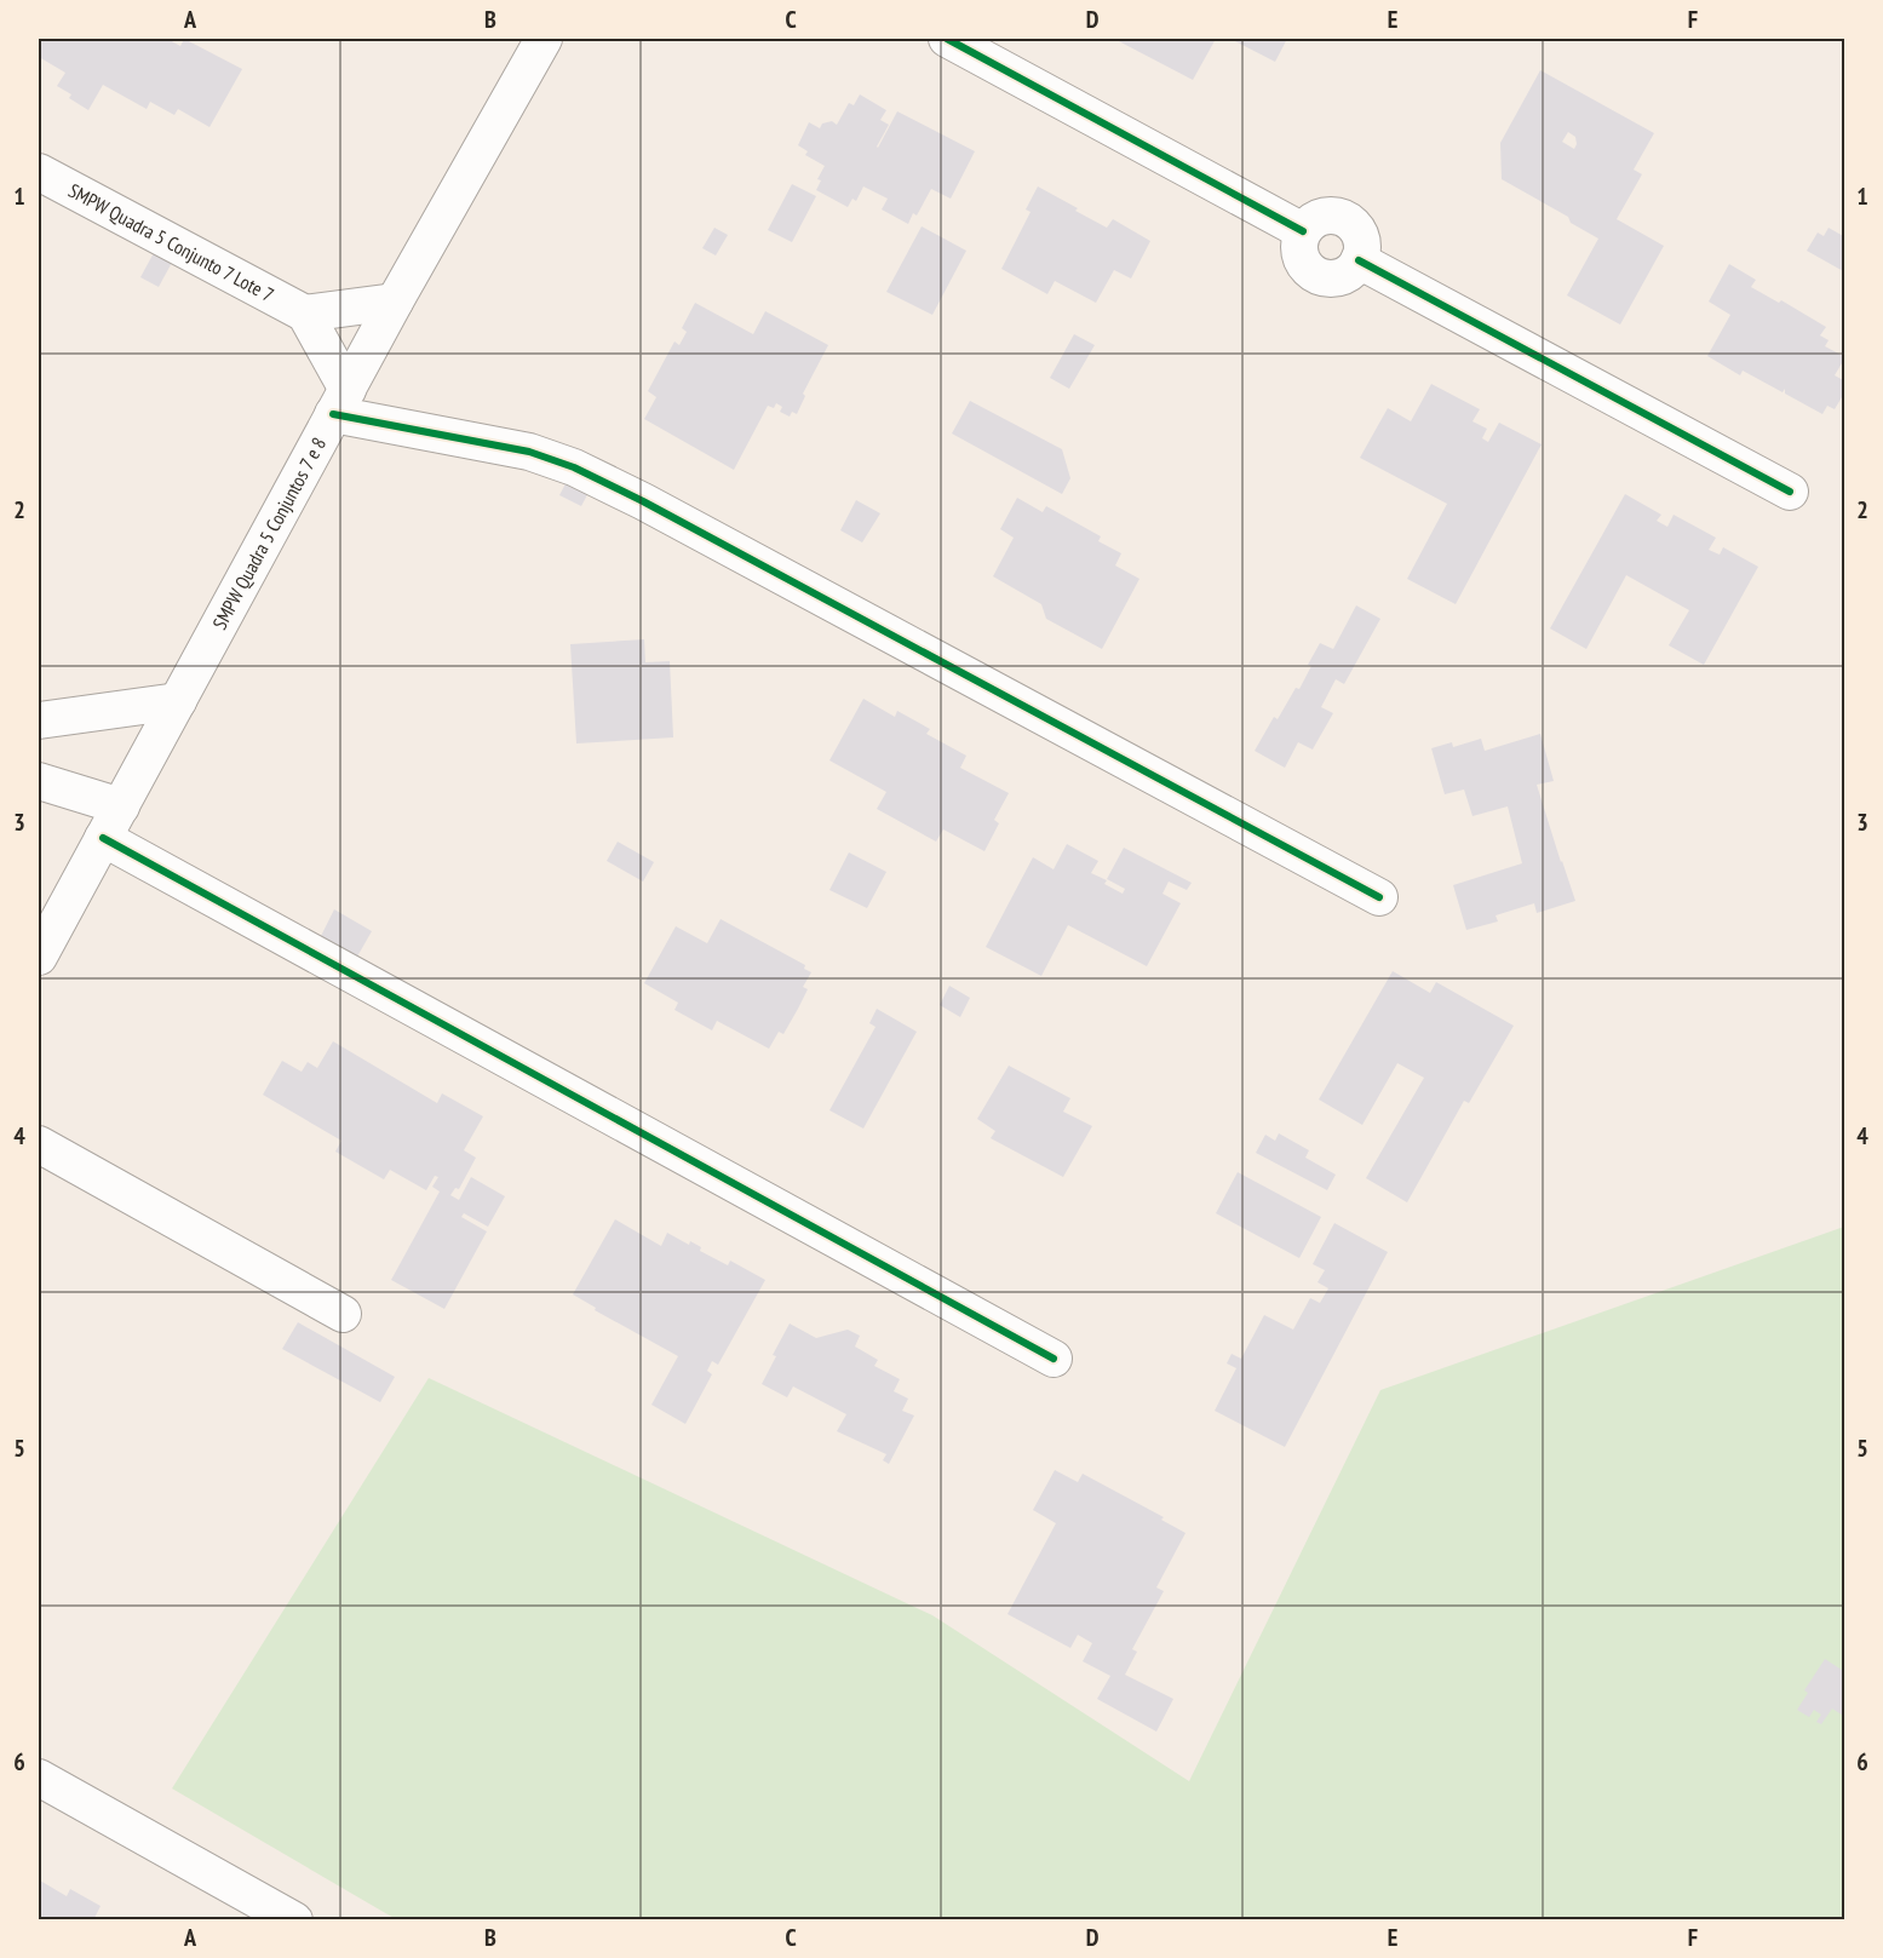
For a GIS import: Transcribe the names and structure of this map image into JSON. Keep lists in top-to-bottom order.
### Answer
{
  "streets": {
    "street": ["SMPW Quadra 5 Conjunto 7 Lote 7", "SMPW Quadra 5 Conjuntos 7 e 8"]
  },
  "grid": {
    "columns": [
      "A",
      "B",
      "C",
      "D",
      "E",
      "F"
    ],
    "rows": [
      "1",
      "2",
      "3",
      "4",
      "5",
      "6"
    ]
  }
}
